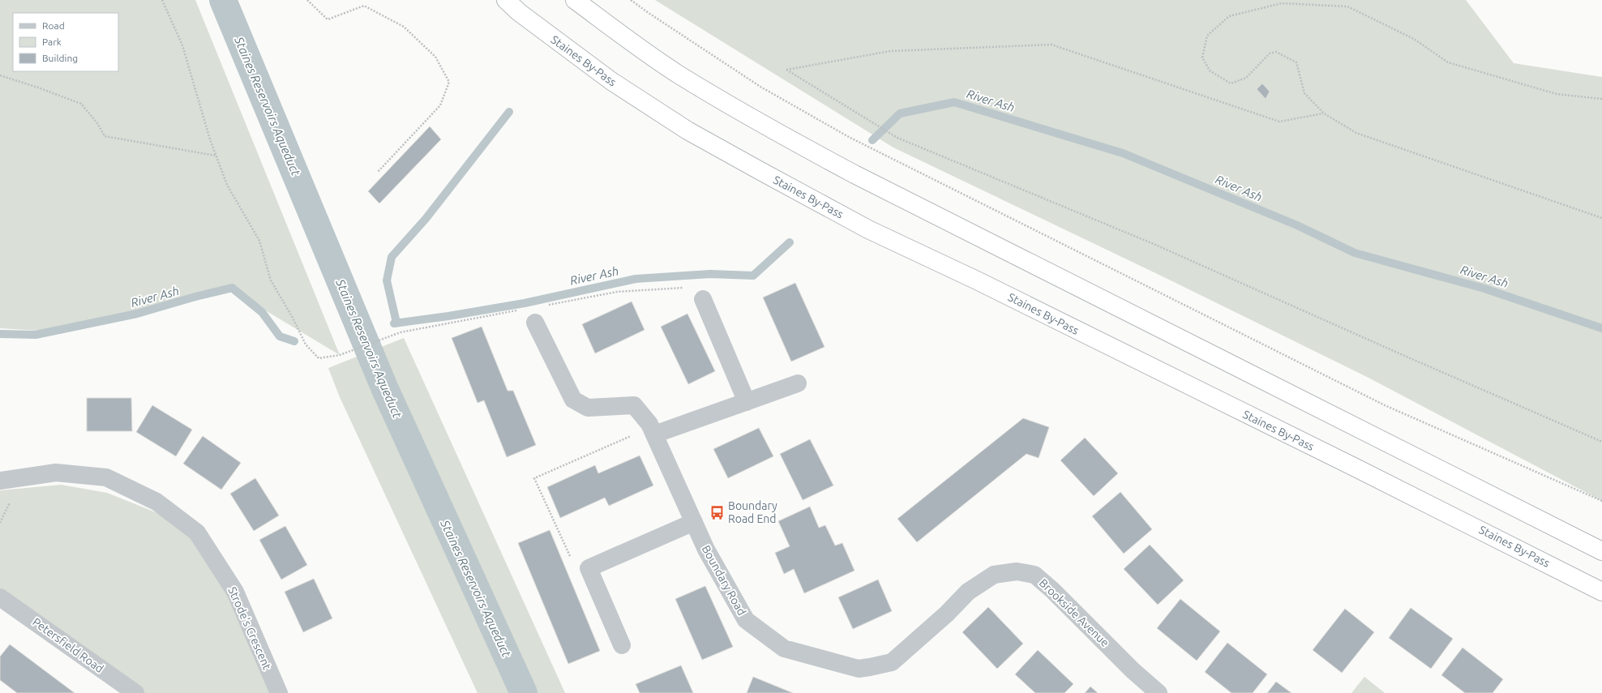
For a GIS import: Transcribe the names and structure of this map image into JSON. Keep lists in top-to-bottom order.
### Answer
{
  "streets": {
    "highway": ["Staines By-Pass"],
    "street": [
      "Boundary Road",
      "Brookside Avenue",
      "Strode's Crescent",
      "Petersfield Road"
    ]
  },
  "crossings": [
    ["Boundary Road", "Brookside Avenue"]
  ],
  "water": ["River Ash", "Staines Reservoirs Aqueduct"],
  "places": {
    "bus stop": ["Boundary Road End"]
  },
  "legend": ["Road", "Park", "Building"]
}
